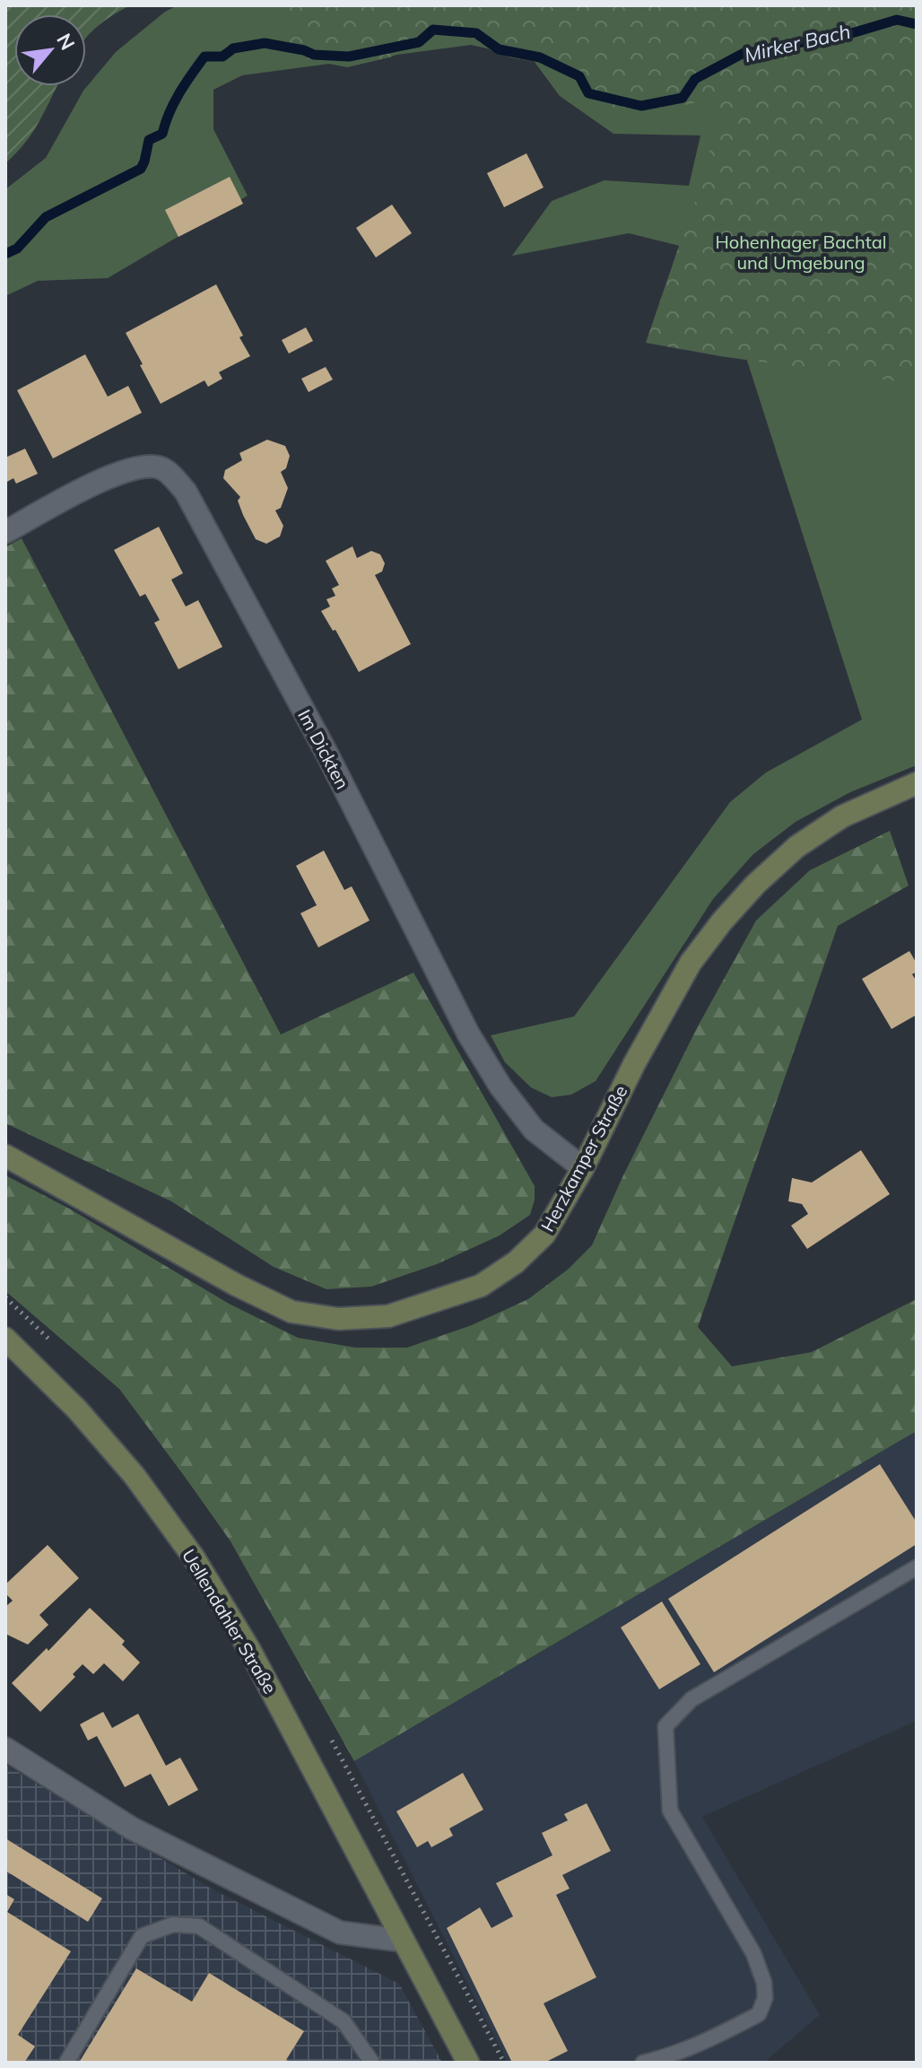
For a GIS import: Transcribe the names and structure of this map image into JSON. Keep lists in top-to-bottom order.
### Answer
{
  "streets": {
    "main road": ["Herzkamper Straße", "Uellendahler Straße"],
    "street": ["Im Dickten"]
  },
  "crossings": [
    ["Im Dickten", "Herzkamper Straße"]
  ],
  "water": ["Mirker Bach"],
  "parks": ["Hohenhager Bachtal und Umgebung"],
  "north": "top right"
}
